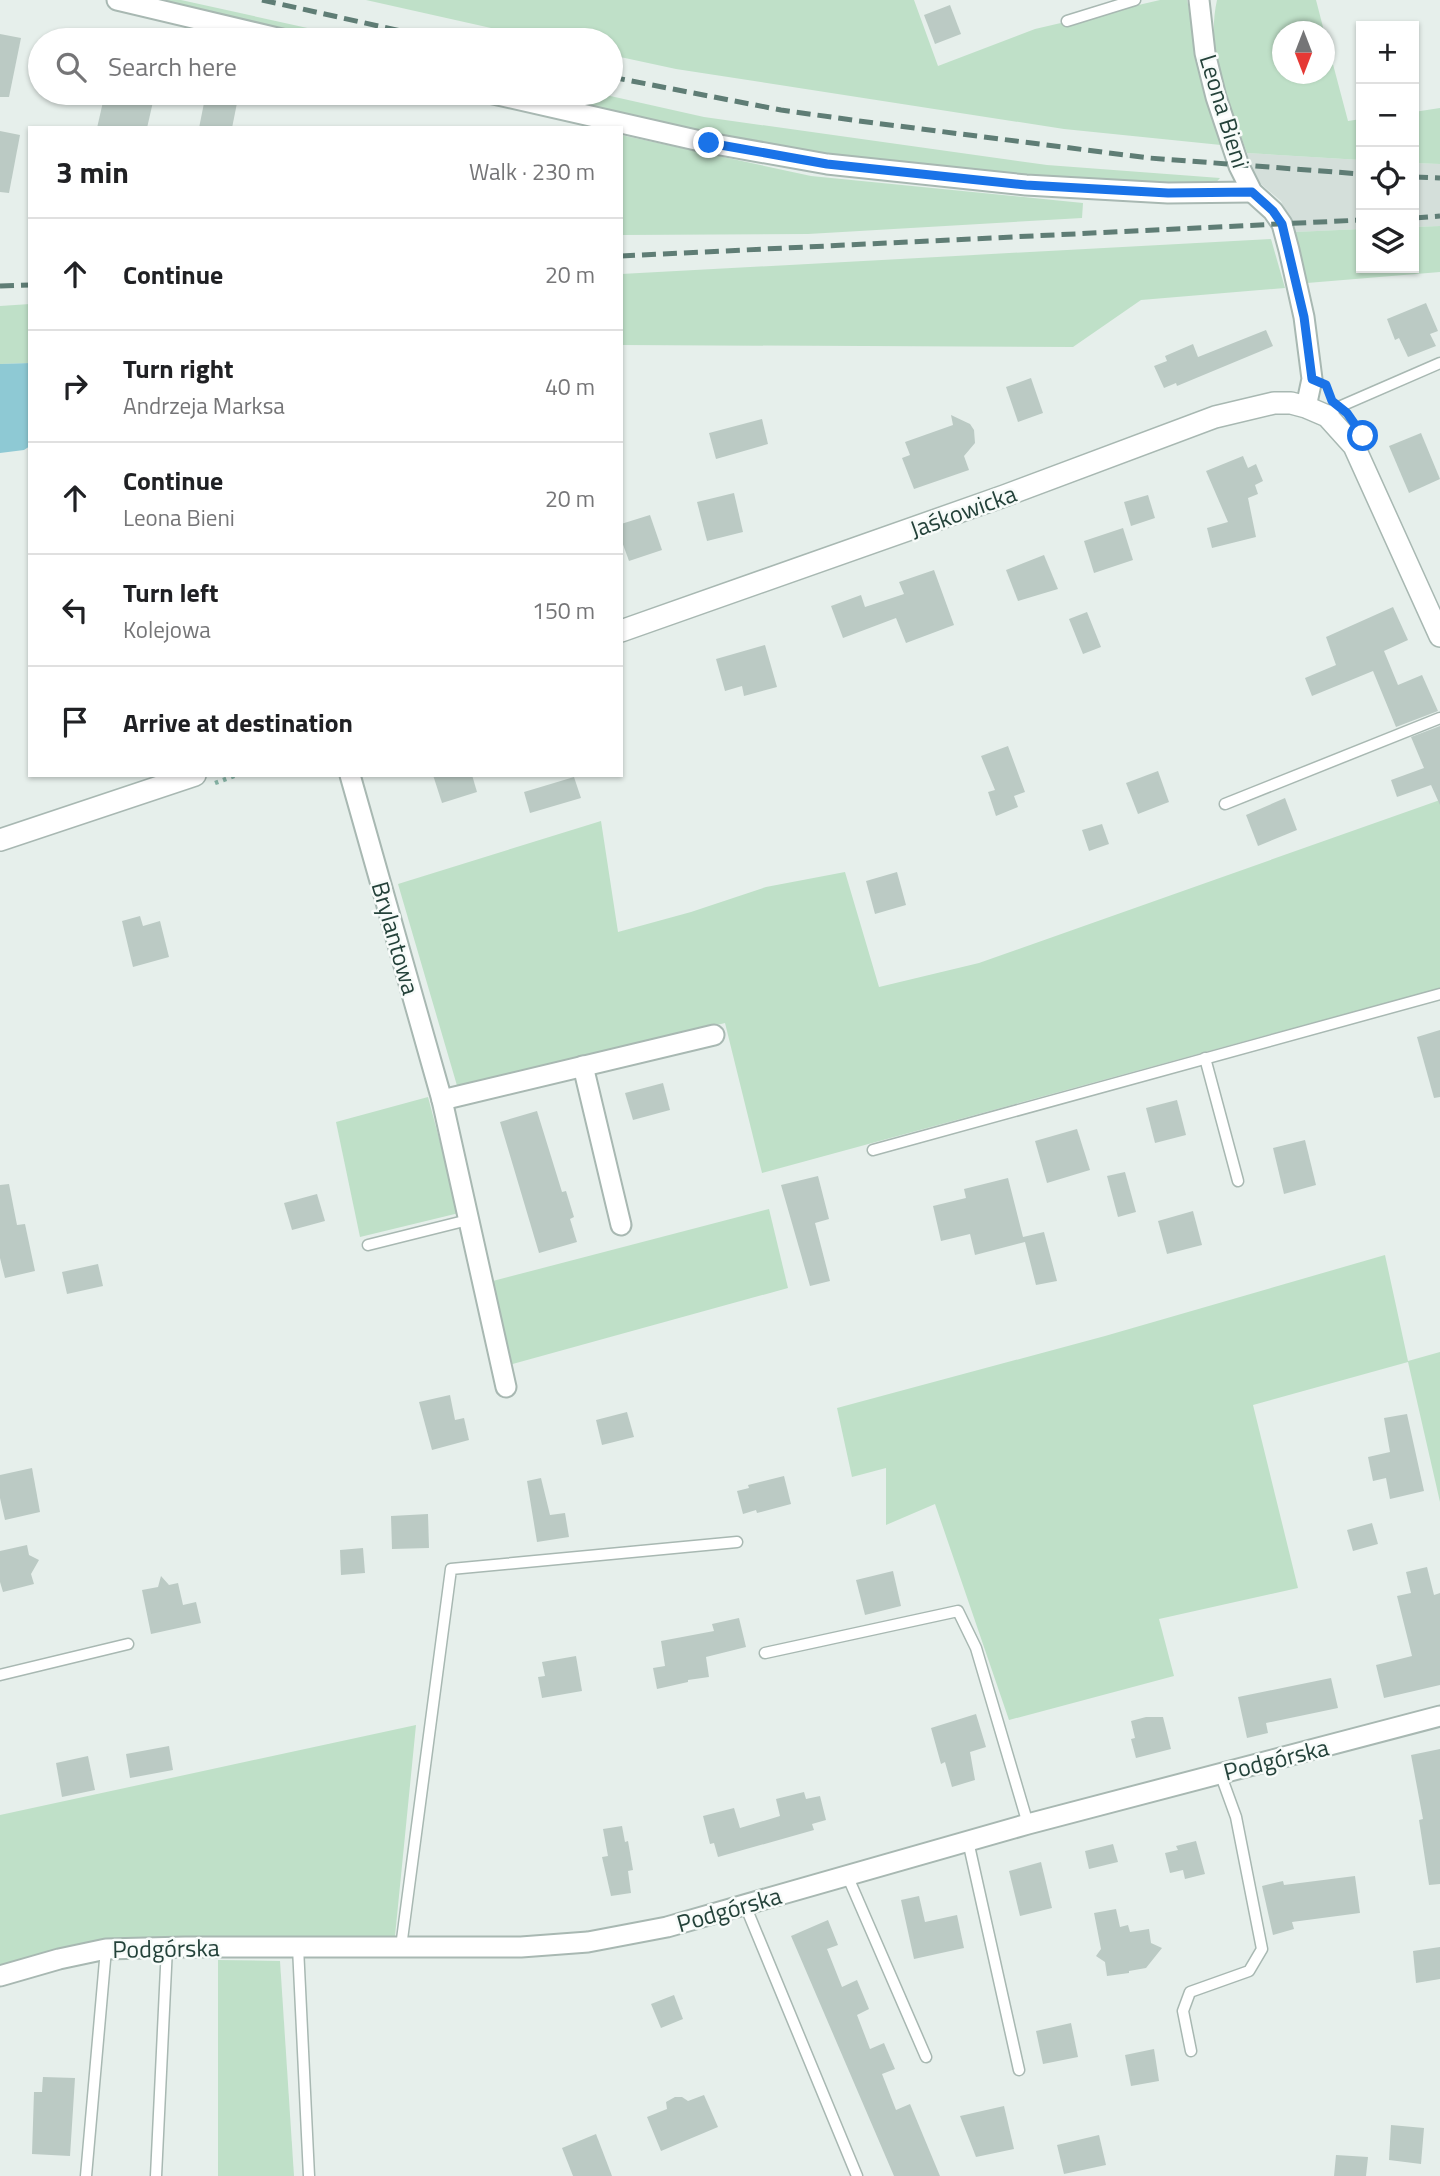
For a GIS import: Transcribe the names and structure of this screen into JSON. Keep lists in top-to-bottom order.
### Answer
{
  "streets": {
    "street": [
      "Leona Bieni",
      "Jaśkowicka",
      "Brylantowa",
      "Podgórska"
    ]
  },
  "crossings": [
    ["Leona Bieni", "Jaśkowicka"]
  ],
  "north": "bottom",
  "page": {
    "map_buttons": ["+", "−"],
    "search": "Search here",
    "heading": ["3 min", "Walk · 230 m"],
    "list": [
      ["Continue", "20 m"],
      ["Turn right", "Andrzeja Marksa", "40 m"],
      ["Continue", "Leona Bieni", "20 m"],
      ["Turn left", "Kolejowa", "150 m"],
      "Arrive at destination"
    ]
  }
}
